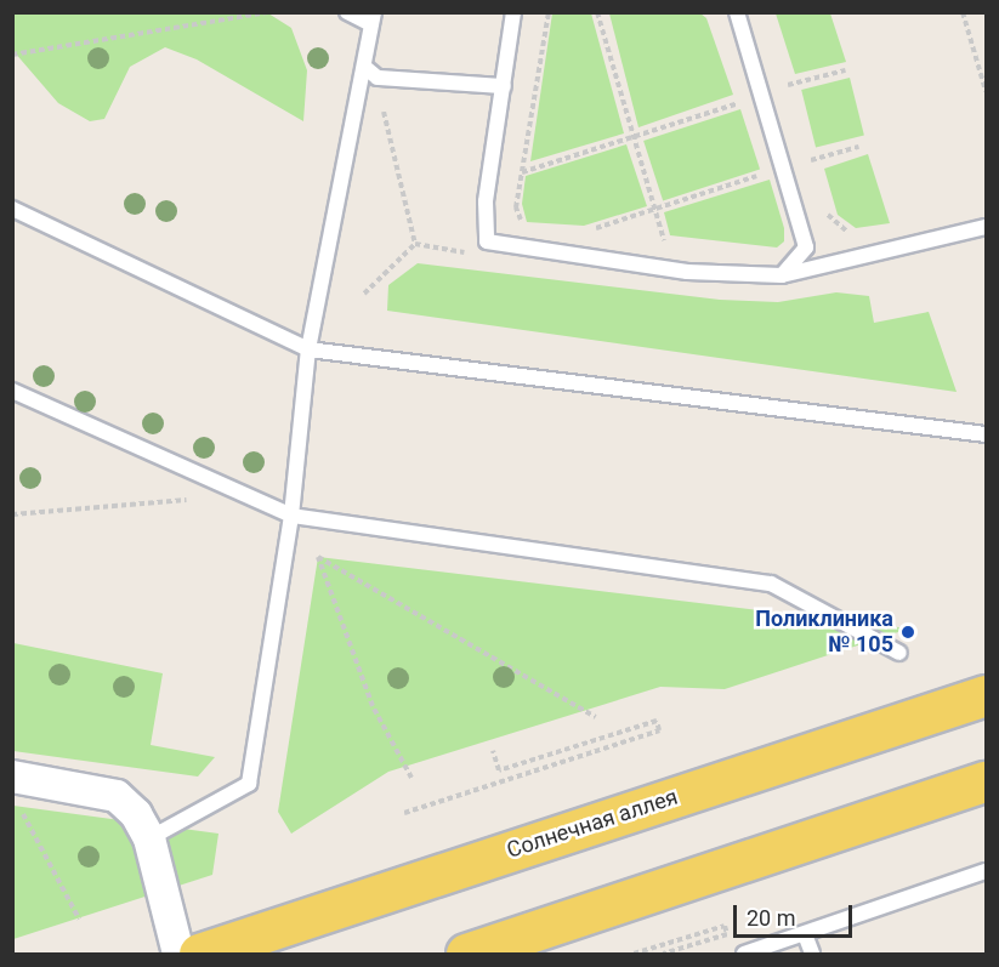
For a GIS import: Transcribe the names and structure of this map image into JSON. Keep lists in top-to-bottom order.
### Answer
{
  "streets": {
    "main road": ["Солнечная аллея"]
  },
  "places": ["Поликлиника № 105"],
  "scale_bar": "20 m"
}
